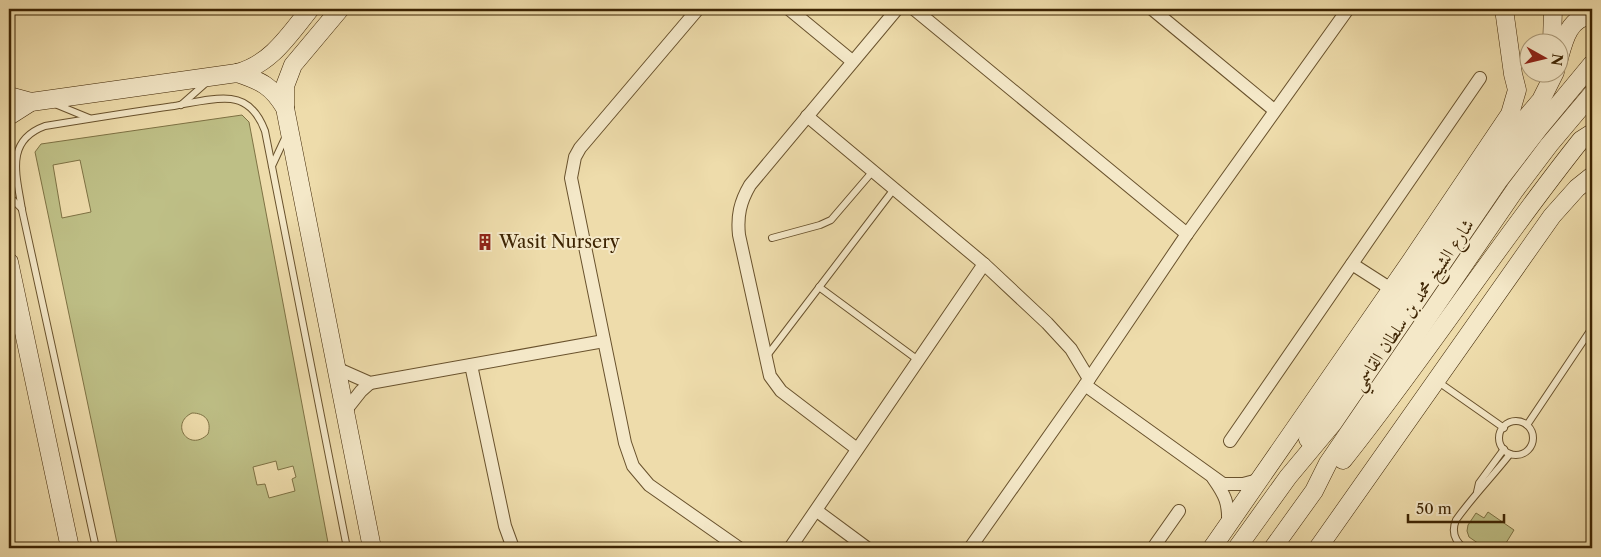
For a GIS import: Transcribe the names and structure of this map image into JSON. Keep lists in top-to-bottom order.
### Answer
{
  "streets": {
    "street": ["شارع الشيخ محمد بن سلطان القاسمي"]
  },
  "places": {
    "building": ["Wasit Nursery"]
  },
  "scale_bar": "50 m",
  "north": "right"
}
